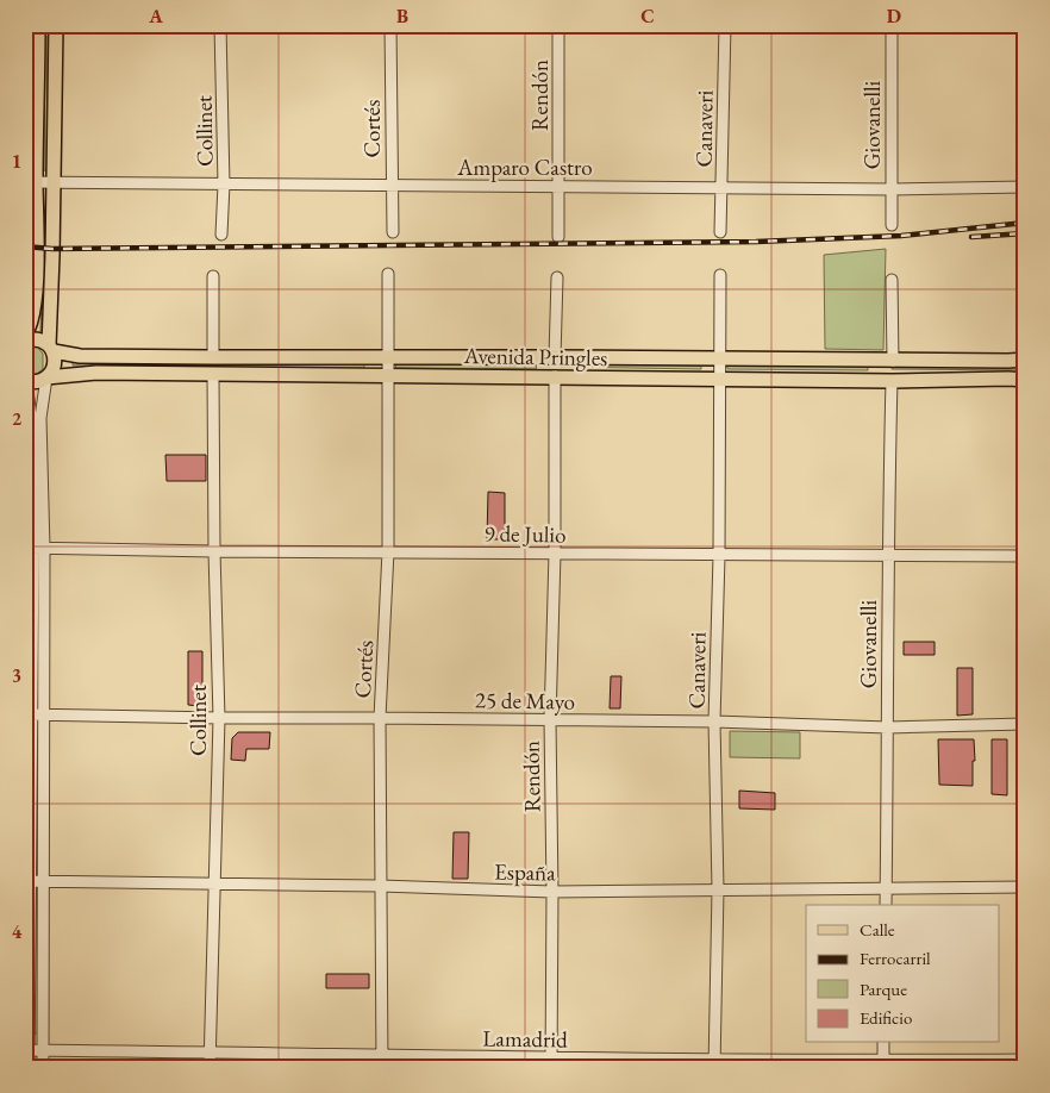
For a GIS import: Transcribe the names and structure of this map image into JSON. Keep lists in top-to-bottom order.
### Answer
{
  "streets": {
    "main road": ["Avenida Pringles"],
    "street": [
      "Rendón",
      "Giovanelli",
      "Cortés",
      "Canaveri",
      "Collinet",
      "Amparo Castro",
      "9 de Julio",
      "25 de Mayo",
      "España",
      "Lamadrid"
    ]
  },
  "crossings": [
    ["Rendón", "Amparo Castro"],
    ["Rendón", "Avenida Pringles"],
    ["Rendón", "9 de Julio"],
    ["Rendón", "25 de Mayo"],
    ["Rendón", "España"],
    ["Rendón", "Lamadrid"],
    ["Giovanelli", "Amparo Castro"],
    ["Giovanelli", "Avenida Pringles"],
    ["Giovanelli", "9 de Julio"],
    ["Giovanelli", "25 de Mayo"],
    ["Giovanelli", "España"],
    ["Cortés", "Amparo Castro"],
    ["Cortés", "Avenida Pringles"],
    ["Cortés", "9 de Julio"],
    ["Cortés", "25 de Mayo"],
    ["Cortés", "España"],
    ["Cortés", "Lamadrid"],
    ["Canaveri", "Amparo Castro"],
    ["Canaveri", "Avenida Pringles"],
    ["Canaveri", "9 de Julio"],
    ["Canaveri", "25 de Mayo"],
    ["Canaveri", "España"],
    ["Canaveri", "Lamadrid"],
    ["Collinet", "Amparo Castro"],
    ["Collinet", "Avenida Pringles"],
    ["Collinet", "9 de Julio"],
    ["Collinet", "25 de Mayo"],
    ["Collinet", "España"],
    ["Collinet", "Lamadrid"]
  ],
  "legend": [
    "Calle",
    "Ferrocarril",
    "Parque",
    "Edificio"
  ],
  "grid": {
    "columns": [
      "A",
      "B",
      "C",
      "D"
    ],
    "rows": [
      "1",
      "2",
      "3",
      "4"
    ]
  }
}
